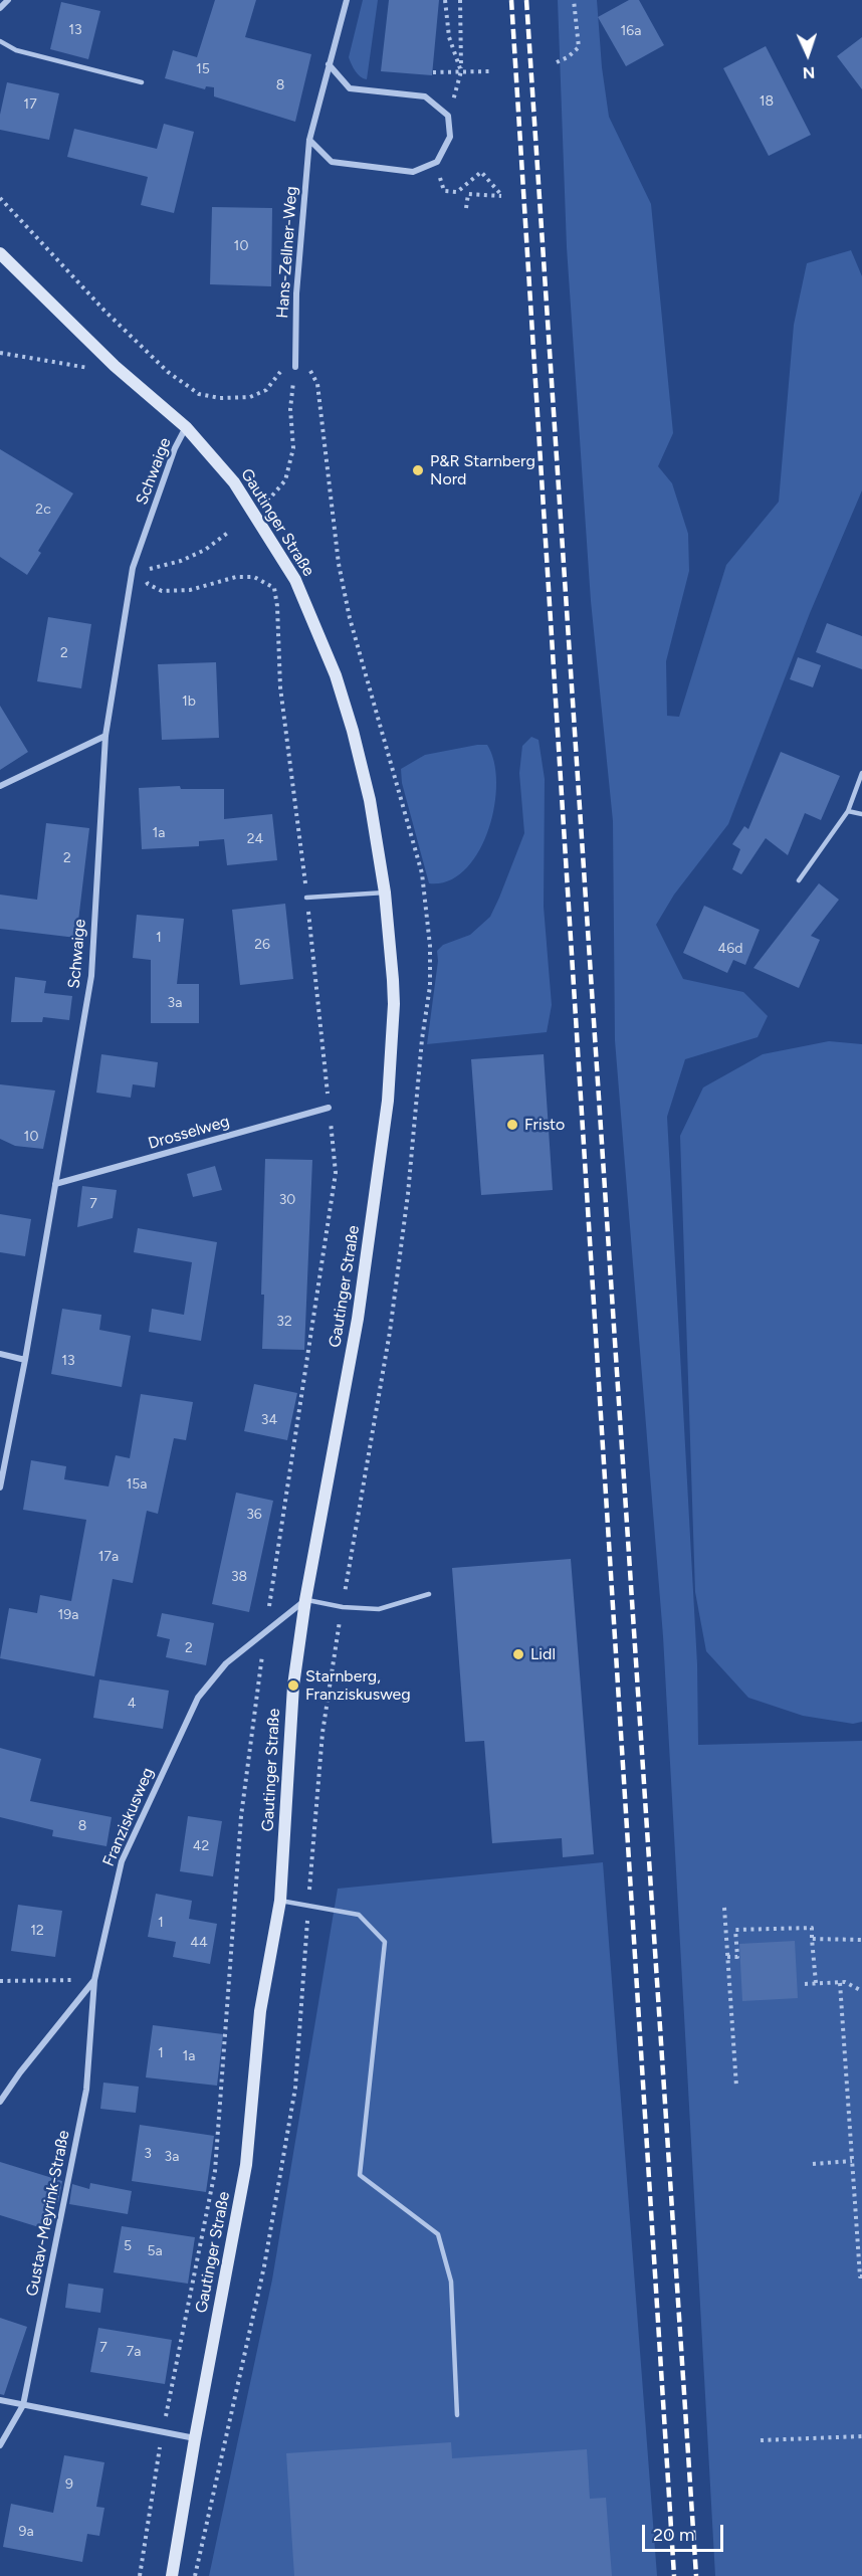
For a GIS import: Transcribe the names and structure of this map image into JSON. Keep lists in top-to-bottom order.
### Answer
{
  "streets": {
    "main road": ["Gautinger Straße"],
    "street": [
      "Hans-Zellner-Weg",
      "Schwaige",
      "Drosselweg",
      "Franziskusweg",
      "Gustav-Meyrink-Straße"
    ]
  },
  "crossings": [
    ["Schwaige", "Gautinger Straße"],
    ["Schwaige", "Drosselweg"],
    ["Gautinger Straße", "Franziskusweg"],
    ["Franziskusweg", "Gustav-Meyrink-Straße"]
  ],
  "places": [
    "P&R Starnberg Nord",
    "Fristo",
    "Lidl",
    "Starnberg, Franziskusweg"
  ],
  "house_numbers": [
    "13",
    "16a",
    "15",
    "8",
    "18",
    "17",
    "10",
    "2c",
    "2",
    "1b",
    "1a",
    "24",
    "2",
    "1",
    "26",
    "46d",
    "3a",
    "10",
    "30",
    "7",
    "32",
    "13",
    "34",
    "15a",
    "36",
    "17a",
    "38",
    "19a",
    "2",
    "4",
    "8",
    "42",
    "1",
    "12",
    "44",
    "1",
    "1a",
    "3",
    "3a",
    "5",
    "5a",
    "7",
    "7a",
    "9",
    "9a"
  ],
  "scale_bar": "20 m",
  "north": "bottom"
}
